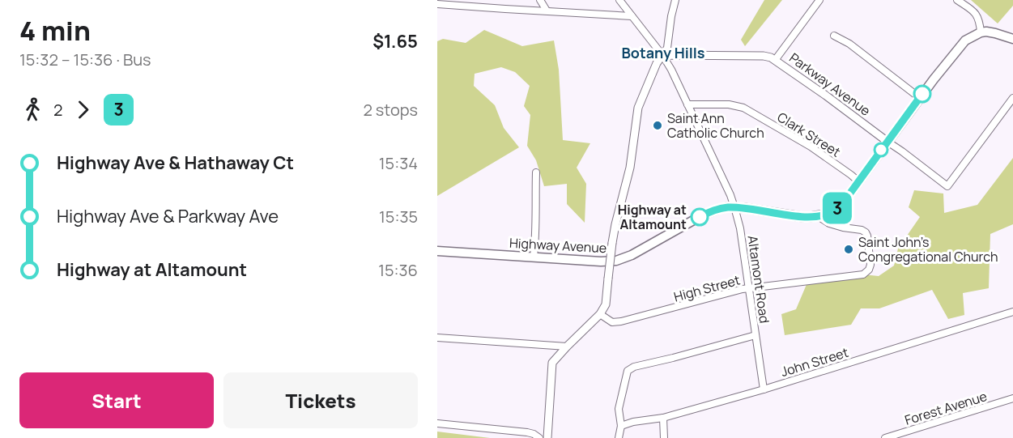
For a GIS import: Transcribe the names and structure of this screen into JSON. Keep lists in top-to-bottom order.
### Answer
{
  "streets": {
    "main road": ["Highway Avenue"],
    "street": [
      "Parkway Avenue",
      "Clark Street",
      "Altamont Road",
      "High Street",
      "John Street",
      "Forest Avenue"
    ]
  },
  "crossings": [
    ["Parkway Avenue", "Highway Avenue"],
    ["Parkway Avenue", "Altamont Road"],
    ["Clark Street", "Highway Avenue"],
    ["Clark Street", "Altamont Road"],
    ["Highway Avenue", "Altamont Road"],
    ["Highway Avenue", "High Street"],
    ["Altamont Road", "High Street"],
    ["Altamont Road", "John Street"]
  ],
  "districts": ["Botany Hills"],
  "places": ["Saint Ann Catholic Church", "Highway at Altamount", "Saint John’s Congregational Church"],
  "lines": ["bus line 3"],
  "page": {
    "heading": ["4 min", "15:32 – 15:36 · Bus", "$1.65"],
    "on_map": "3",
    "legs": ["2", "3", "2 stops"],
    "list": [
      {
        "name": "Highway Ave & Hathaway Ct",
        "value": "15:34"
      },
      {
        "name": "Highway Ave & Parkway Ave",
        "value": "15:35"
      },
      {
        "name": "Highway at Altamount",
        "value": "15:36"
      }
    ],
    "buttons": ["Start", "Tickets"]
  }
}
